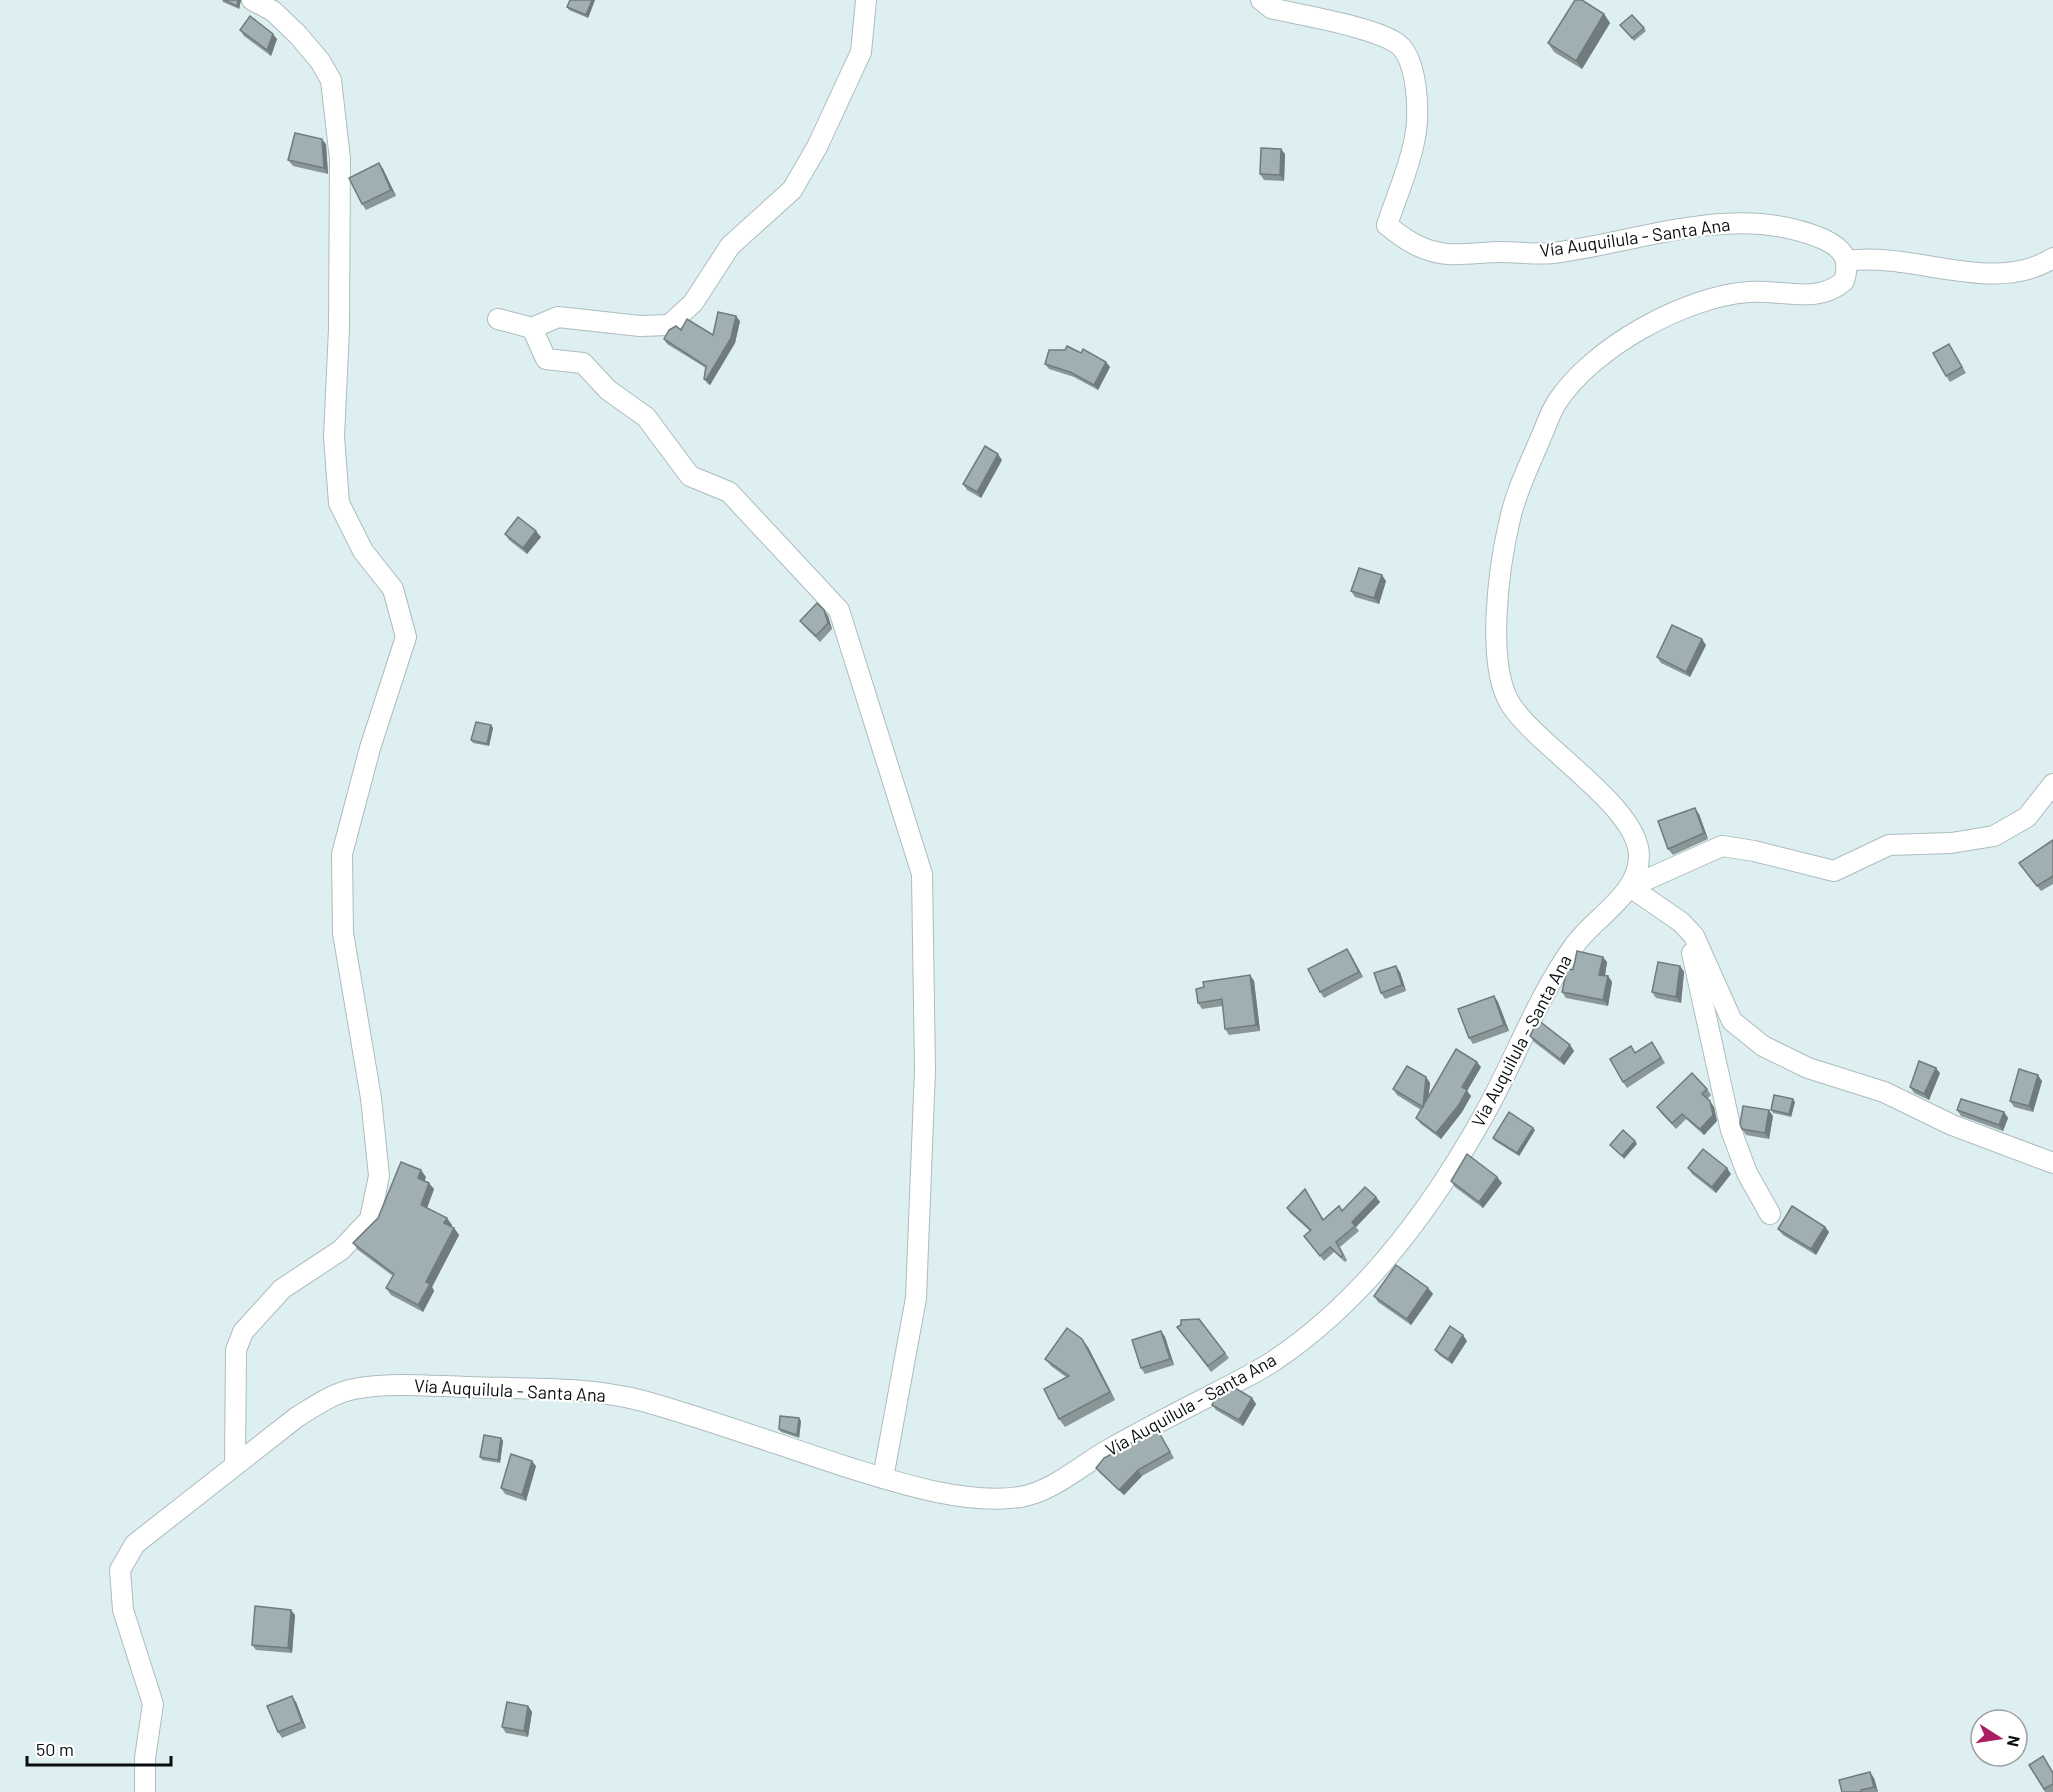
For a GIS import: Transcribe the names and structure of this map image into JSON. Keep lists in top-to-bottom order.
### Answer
{
  "streets": {
    "street": ["Vía Auquilula - Santa Ana"]
  },
  "scale_bar": "50 m",
  "north": "right"
}
